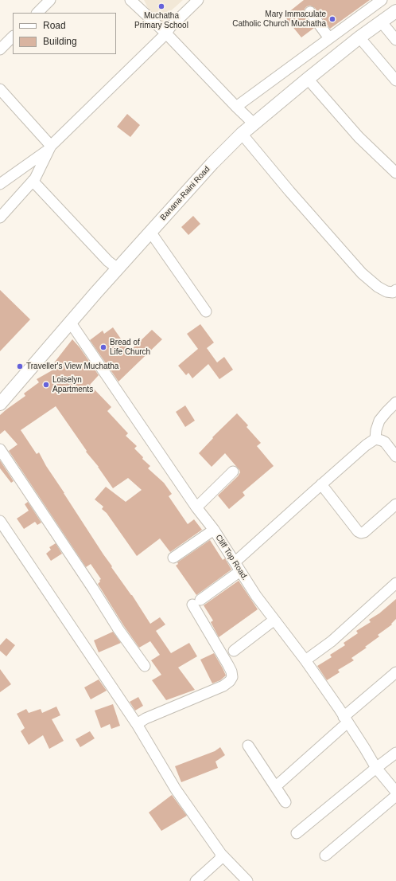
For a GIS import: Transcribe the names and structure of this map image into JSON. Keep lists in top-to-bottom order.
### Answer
{
  "streets": {
    "main road": ["Banana-Raini Road"],
    "street": ["Cliff Top Road."]
  },
  "crossings": [
    ["Banana-Raini Road", "Cliff Top Road."]
  ],
  "places": [
    "Muchatha Primary School",
    "Mary Immaculate Catholic Church Muchatha",
    "Bread of Life Church",
    "Traveller's View Muchatha",
    "Loiselyn Apartments"
  ],
  "legend": ["Road", "Building"]
}
